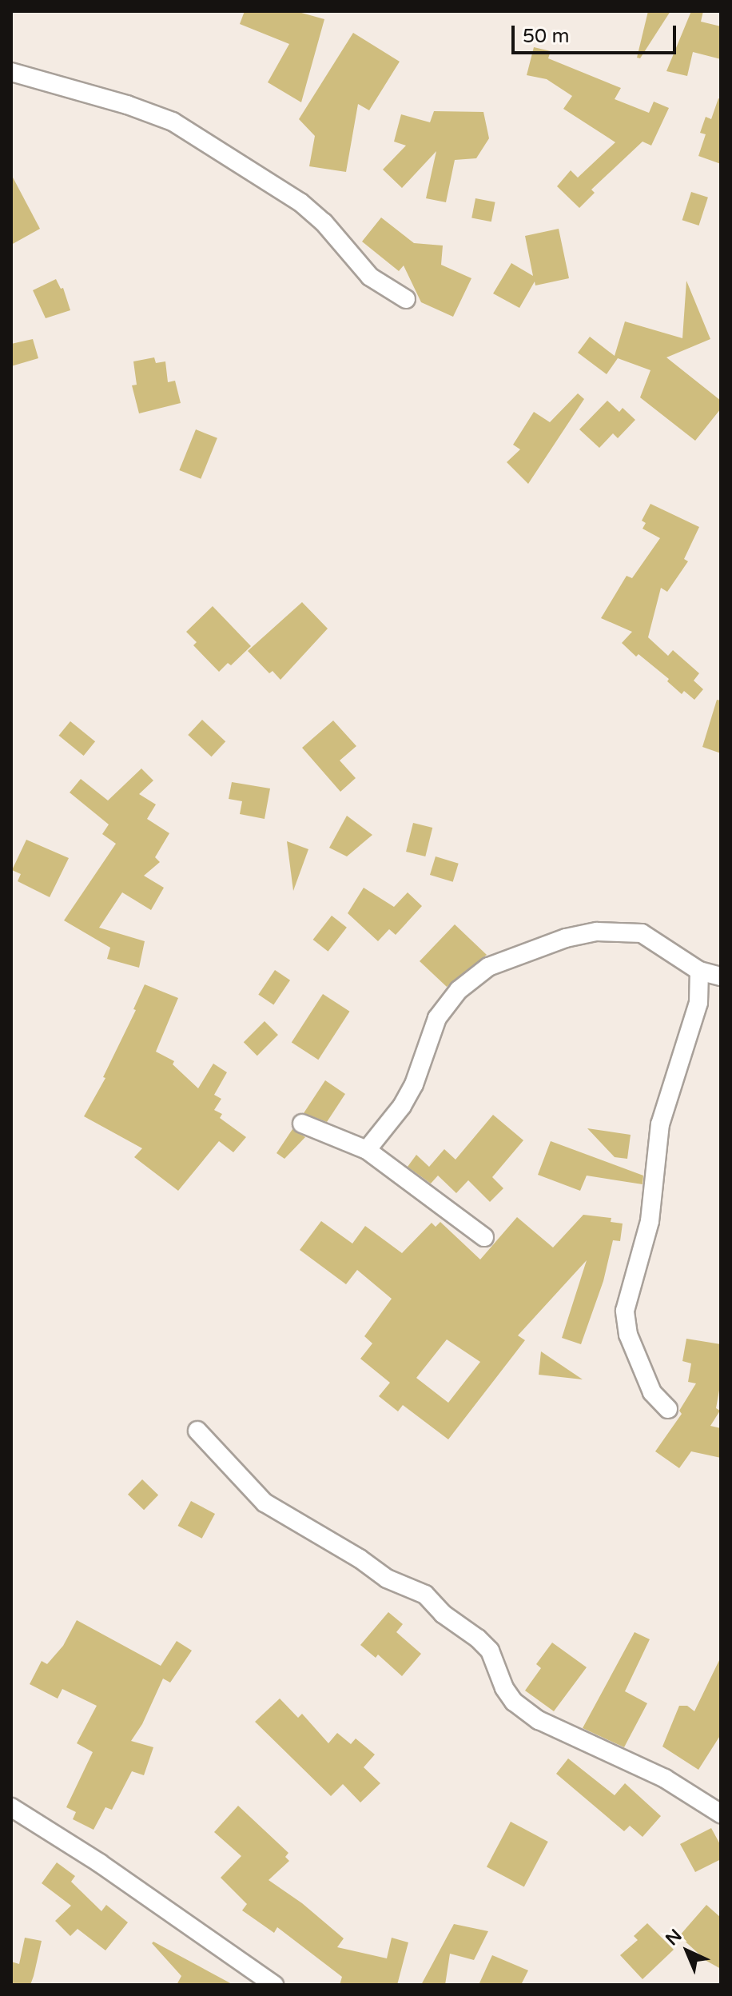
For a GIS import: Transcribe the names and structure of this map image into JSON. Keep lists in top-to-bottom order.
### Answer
{
  "scale_bar": "50 m",
  "north": "top left"
}
